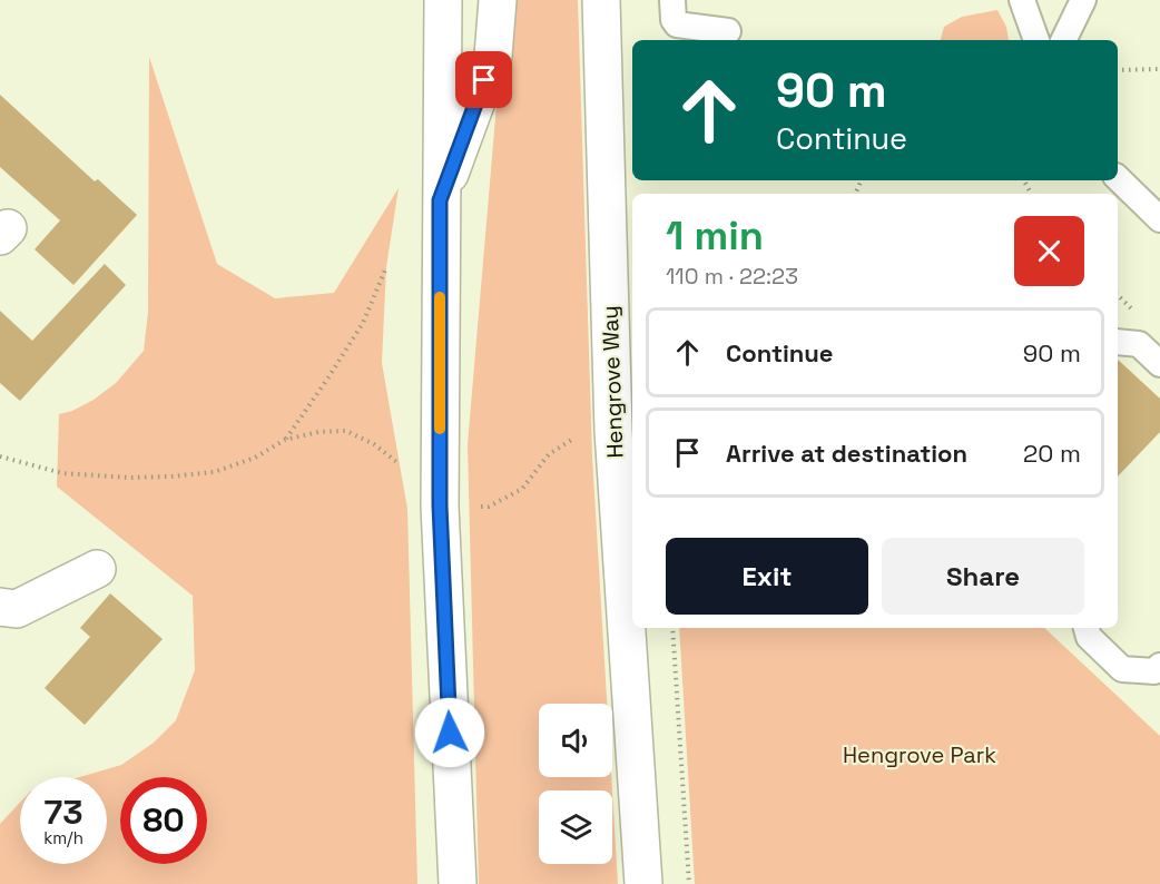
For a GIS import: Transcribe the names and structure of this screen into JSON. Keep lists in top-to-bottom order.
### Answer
{
  "streets": {
    "main road": ["Hengrove Way"]
  },
  "parks": ["Hengrove Park"],
  "page": {
    "turn": ["90 m", "Continue"],
    "heading": ["1 min", "110 m · 22:23"],
    "list": [
      {
        "name": "Continue",
        "value": "90 m"
      },
      {
        "name": "Arrive at destination",
        "value": "20 m"
      }
    ],
    "buttons": ["Exit", "Share"],
    "speed": "73 km/h",
    "limit": "80"
  }
}
